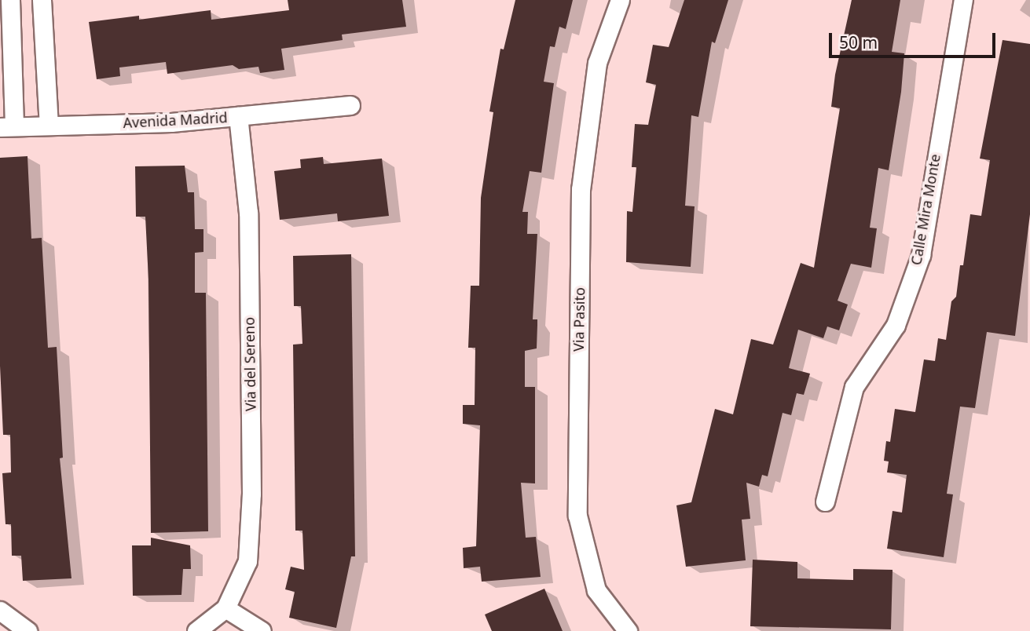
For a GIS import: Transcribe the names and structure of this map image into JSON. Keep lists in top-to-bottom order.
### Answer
{
  "streets": {
    "street": [
      "Avenida Madrid",
      "Calle Mira Monte",
      "Via Pasito",
      "Via del Sereno"
    ]
  },
  "crossings": [
    ["Avenida Madrid", "Via del Sereno"]
  ],
  "scale_bar": "50 m"
}
